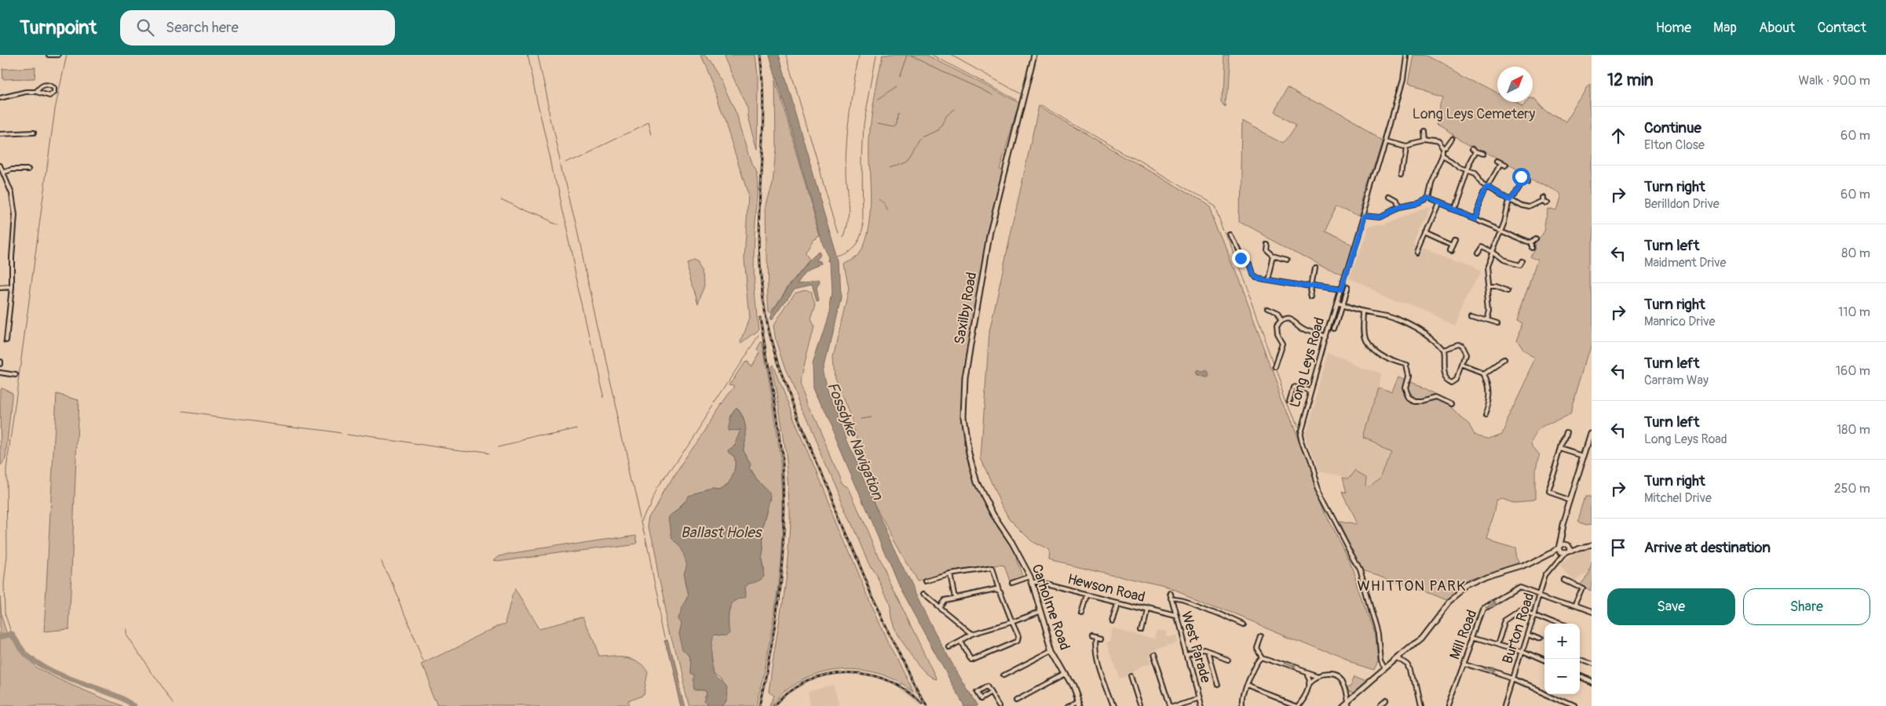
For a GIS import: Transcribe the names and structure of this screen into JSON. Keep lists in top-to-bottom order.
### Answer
{
  "streets": {
    "main road": ["Saxilby Road", "Carholme Road"],
    "street": [
      "Long Leys Road",
      "Hewson Road",
      "Burton Road",
      "Mill Road",
      "West Parade"
    ]
  },
  "crossings": [
    ["Saxilby Road", "Carholme Road"],
    ["Hewson Road", "Carholme Road"],
    ["Hewson Road", "West Parade"],
    ["Burton Road", "Mill Road"]
  ],
  "one_way": ["Mill Road"],
  "districts": ["WHITTON PARK"],
  "water": ["Fossdyke Navigation", "Ballast Holes"],
  "parks": ["Long Leys Cemetery"],
  "north": "top right",
  "page": {
    "header": "Turnpoint",
    "search": "Search here",
    "nav": [
      "Home",
      "Map",
      "About",
      "Contact"
    ],
    "heading": ["12 min", "Walk · 900 m"],
    "list": [
      ["Continue", "Elton Close", "60 m"],
      ["Turn right", "Berilldon Drive", "60 m"],
      ["Turn left", "Maidment Drive", "80 m"],
      ["Turn right", "Manrico Drive", "110 m"],
      ["Turn left", "Carram Way", "160 m"],
      ["Turn left", "Long Leys Road", "180 m"],
      ["Turn right", "Mitchel Drive", "250 m"],
      "Arrive at destination"
    ],
    "buttons": ["Save", "Share"],
    "map_buttons": ["+", "−"]
  }
}
